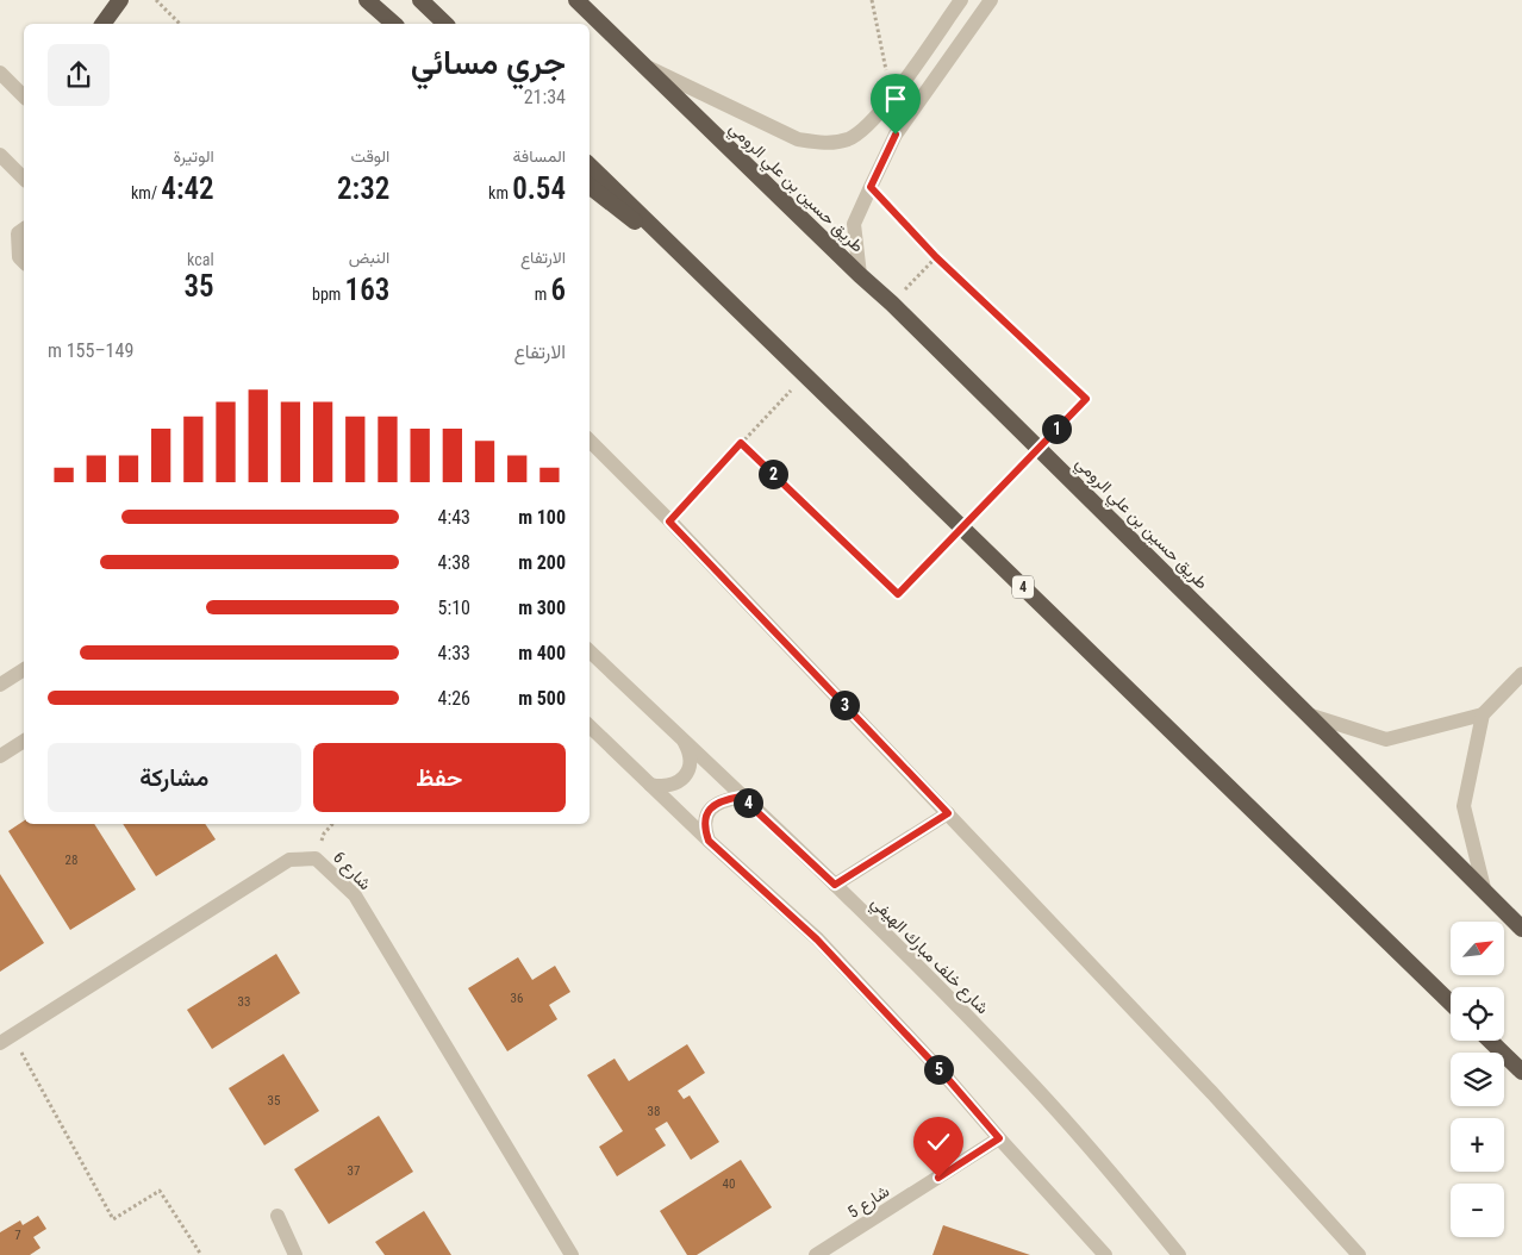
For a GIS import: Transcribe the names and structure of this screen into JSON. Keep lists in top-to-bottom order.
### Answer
{
  "streets": {
    "highway": ["طريق حسين بن علي الرومي", "4"],
    "street": ["شارع 6", "شارع خلف مبارك الهيفي", "شارع 5"]
  },
  "house_numbers": [
    "28",
    "36",
    "33",
    "35",
    "38",
    "37",
    "40",
    "7"
  ],
  "north": "top right",
  "page": {
    "heading": ["جري مسائي", "21:34"],
    "stats": [
      ["المسافة", "0.54 km"],
      ["الوقت", "2:32"],
      ["الوتيرة", "4:42 /km"],
      ["الارتفاع", "6 m"],
      ["النبض", "163 bpm"],
      ["kcal", "35"]
    ],
    "chart": ["الارتفاع", "149–155 m"],
    "pins": [
      "1",
      "2",
      "3",
      "4",
      "5"
    ],
    "list": [
      {
        "name": "100 m",
        "note": "4:43"
      },
      {
        "name": "200 m",
        "note": "4:38"
      },
      {
        "name": "300 m",
        "note": "5:10"
      },
      {
        "name": "400 m",
        "note": "4:33"
      },
      {
        "name": "500 m",
        "note": "4:26"
      }
    ],
    "buttons": ["حفظ", "مشاركة"],
    "map_buttons": ["+", "−"]
  }
}
